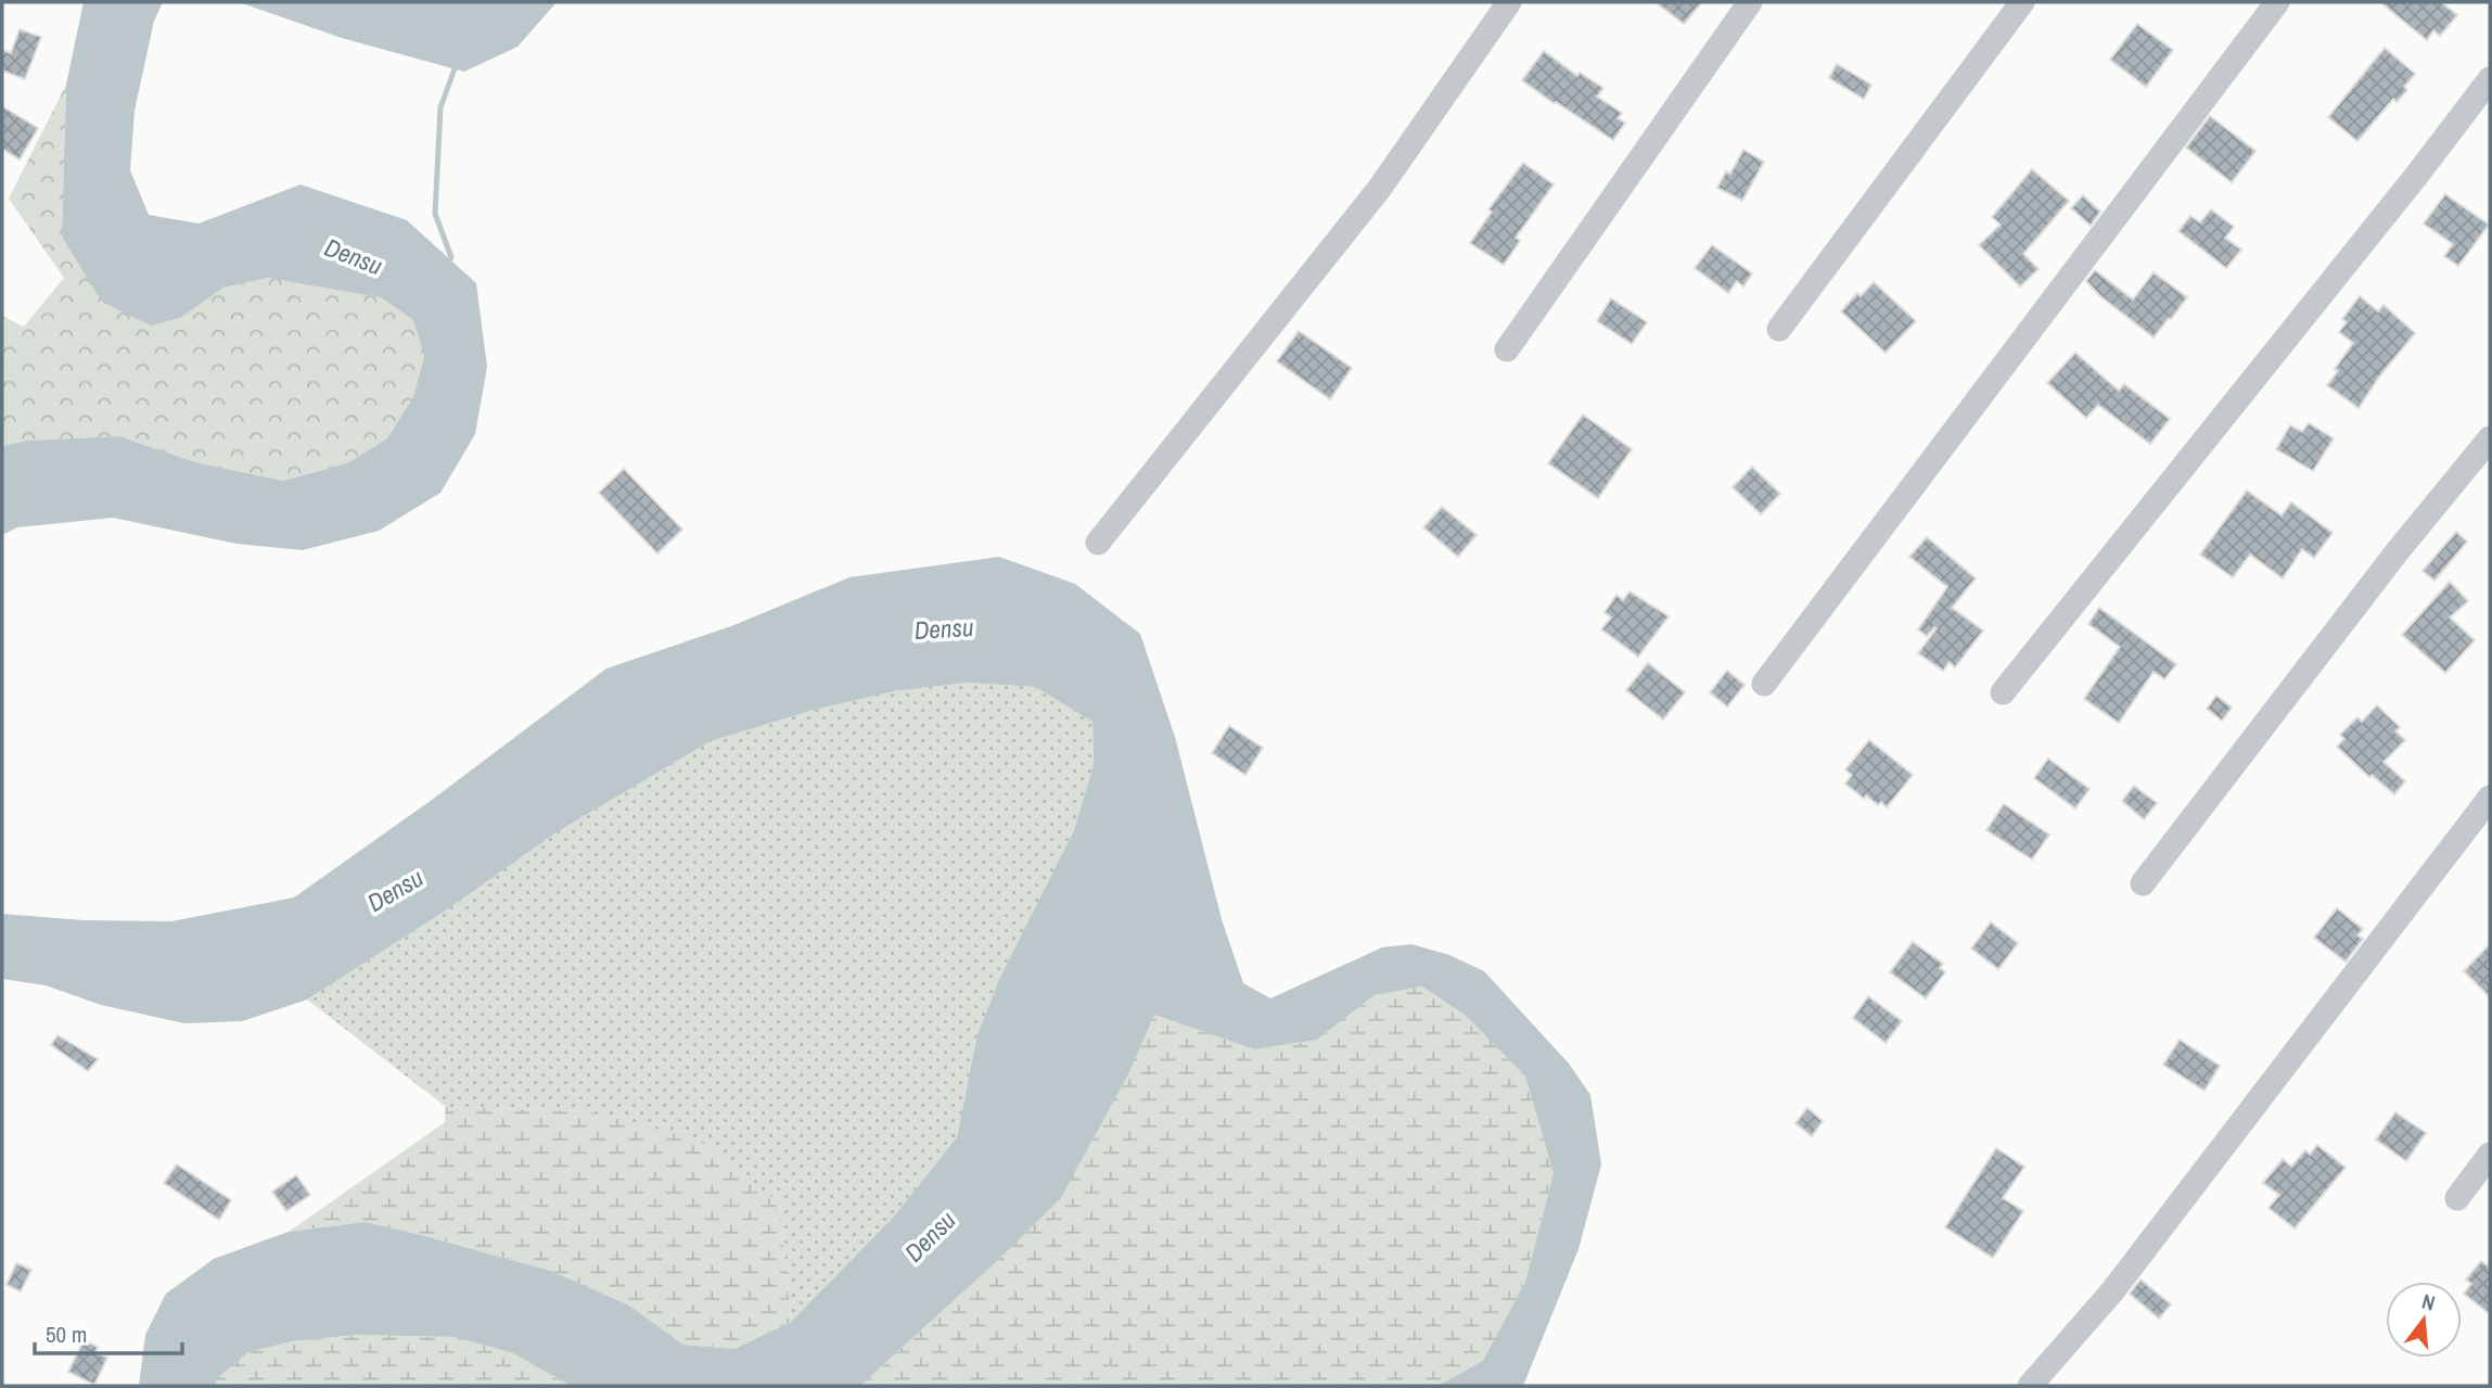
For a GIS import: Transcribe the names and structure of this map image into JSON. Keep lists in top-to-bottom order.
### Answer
{
  "water": ["Densu"],
  "scale_bar": "50 m",
  "north": "top"
}
